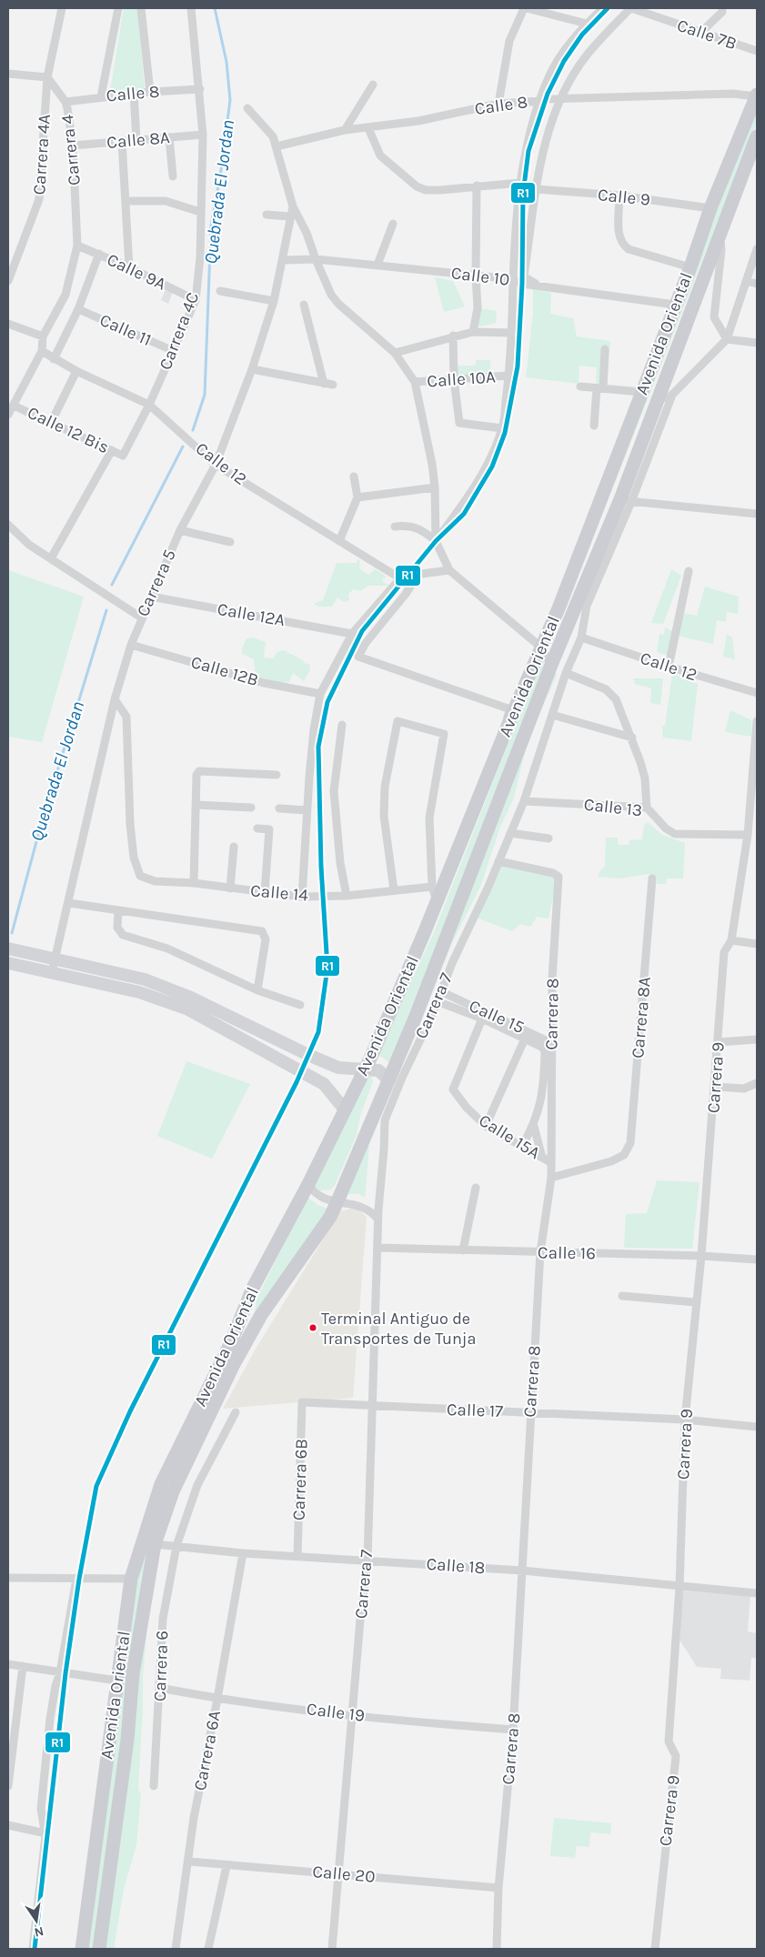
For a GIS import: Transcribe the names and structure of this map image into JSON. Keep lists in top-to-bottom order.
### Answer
{
  "streets": {
    "main road": ["Avenida Oriental"],
    "street": [
      "Calle 7B",
      "Calle 8",
      "Calle 8A",
      "Carrera 4",
      "Carrera 4A",
      "Calle 9",
      "Calle 9A",
      "Calle 10",
      "Calle 11",
      "Carrera 4C",
      "Calle 10A",
      "Calle 12 Bis",
      "Calle 12",
      "Carrera 5",
      "Calle 12A",
      "Calle 12B",
      "Calle 13",
      "Calle 14",
      "Carrera 7",
      "Carrera 8",
      "Calle 15",
      "Carrera 8A",
      "Carrera 9",
      "Calle 15A",
      "Calle 16",
      "Calle 17",
      "Carrera 6B",
      "Calle 18",
      "Carrera 6",
      "Calle 19",
      "Carrera 6A",
      "Calle 20"
    ]
  },
  "crossings": [
    ["Calle 8", "Carrera 4"],
    ["Calle 8", "Carrera 4C"],
    ["Calle 8", "Avenida Oriental"],
    ["Calle 8A", "Carrera 4"],
    ["Calle 8A", "Carrera 4C"],
    ["Carrera 4", "Carrera 4A"],
    ["Carrera 4", "Calle 9A"],
    ["Calle 9", "Avenida Oriental"],
    ["Calle 9A", "Carrera 4C"],
    ["Calle 10", "Avenida Oriental"],
    ["Calle 10", "Carrera 5"],
    ["Calle 11", "Carrera 4C"],
    ["Carrera 4C", "Calle 12 Bis"],
    ["Carrera 4C", "Calle 12"],
    ["Avenida Oriental", "Calle 12"],
    ["Avenida Oriental", "Calle 13"],
    ["Avenida Oriental", "Carrera 7"],
    ["Avenida Oriental", "Calle 18"],
    ["Calle 12", "Carrera 5"],
    ["Carrera 5", "Calle 12A"],
    ["Carrera 5", "Calle 12B"],
    ["Carrera 5", "Calle 14"],
    ["Calle 13", "Carrera 7"],
    ["Calle 13", "Carrera 9"],
    ["Carrera 7", "Carrera 8"],
    ["Carrera 7", "Calle 15"],
    ["Carrera 7", "Calle 16"],
    ["Carrera 7", "Calle 17"],
    ["Carrera 7", "Calle 18"],
    ["Carrera 7", "Calle 19"],
    ["Carrera 7", "Calle 20"],
    ["Carrera 8", "Calle 15"],
    ["Carrera 8", "Carrera 8A"],
    ["Carrera 8", "Calle 15A"],
    ["Carrera 8", "Calle 16"],
    ["Carrera 8", "Calle 17"],
    ["Carrera 8", "Calle 18"],
    ["Carrera 8", "Calle 19"],
    ["Carrera 8", "Calle 20"],
    ["Calle 15", "Calle 15A"],
    ["Carrera 9", "Calle 16"],
    ["Carrera 9", "Calle 17"],
    ["Carrera 9", "Calle 18"],
    ["Calle 17", "Carrera 6B"],
    ["Carrera 6B", "Calle 18"],
    ["Calle 18", "Carrera 6"],
    ["Calle 18", "Carrera 6A"],
    ["Carrera 6", "Calle 19"],
    ["Calle 19", "Carrera 6A"],
    ["Carrera 6A", "Calle 20"]
  ],
  "water": ["Quebrada El Jordan"],
  "places": ["Terminal Antiguo de Transportes de Tunja"],
  "lines": ["transit line R1"],
  "north": "bottom"
}
